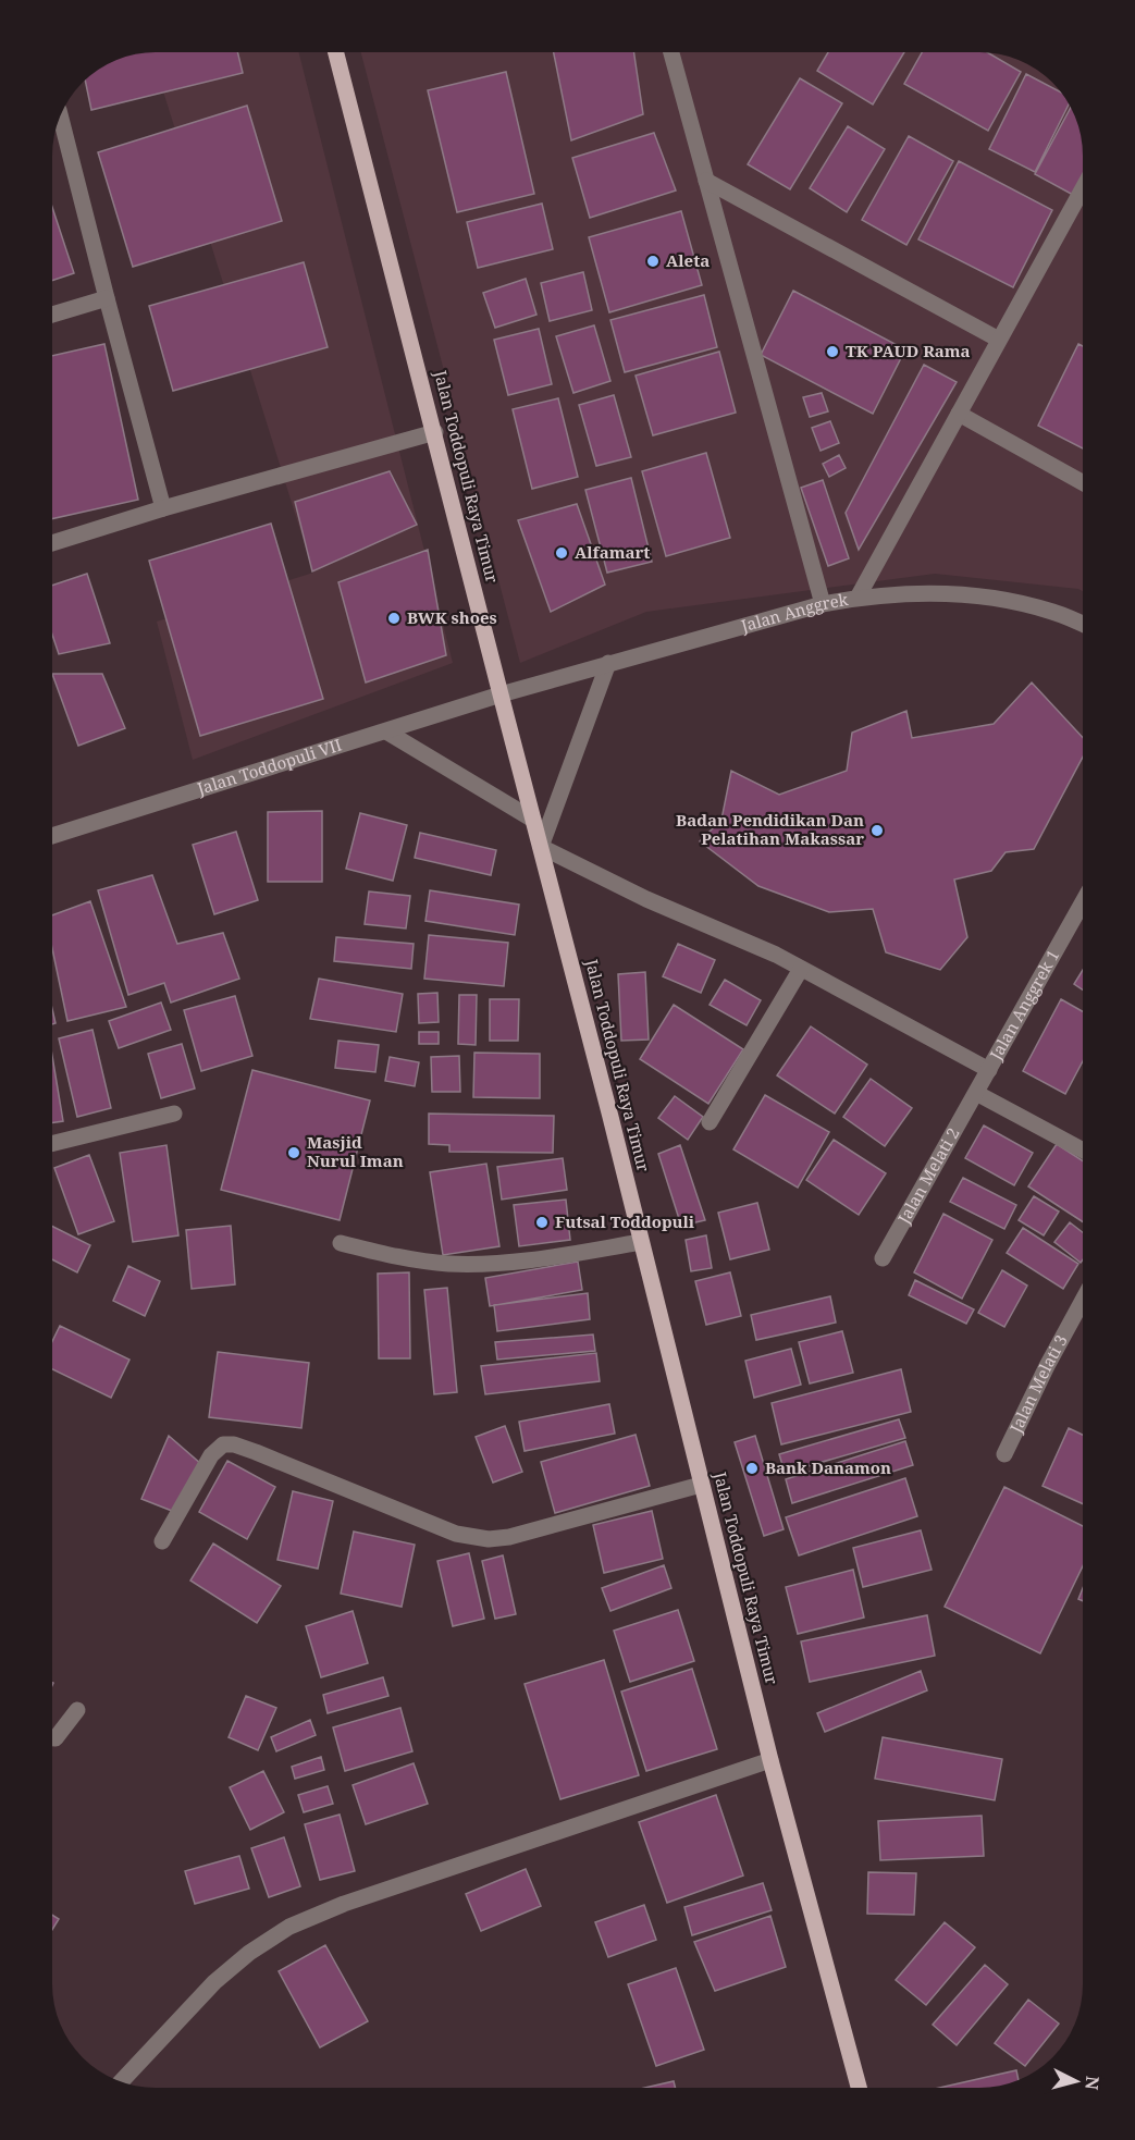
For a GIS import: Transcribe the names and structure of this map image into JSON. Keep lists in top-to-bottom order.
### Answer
{
  "streets": {
    "main road": ["Jalan Toddopuli Raya Timur"],
    "street": [
      "Jalan Anggrek",
      "Jalan Toddopuli VII",
      "Jalan Anggrek 1",
      "Jalan Melati 2",
      "Jalan Melati 3"
    ]
  },
  "crossings": [
    ["Jalan Toddopuli Raya Timur", "Jalan Anggrek"],
    ["Jalan Toddopuli Raya Timur", "Jalan Toddopuli VII"],
    ["Jalan Anggrek", "Jalan Toddopuli VII"],
    ["Jalan Anggrek 1", "Jalan Melati 2"]
  ],
  "places": [
    "Aleta",
    "TK PAUD Rama",
    "Alfamart",
    "BWK shoes",
    "Badan Pendidikan Dan Pelatihan Makassar",
    "Masjid Nurul Iman",
    "Futsal Toddopuli",
    "Bank Danamon"
  ],
  "north": "right"
}
